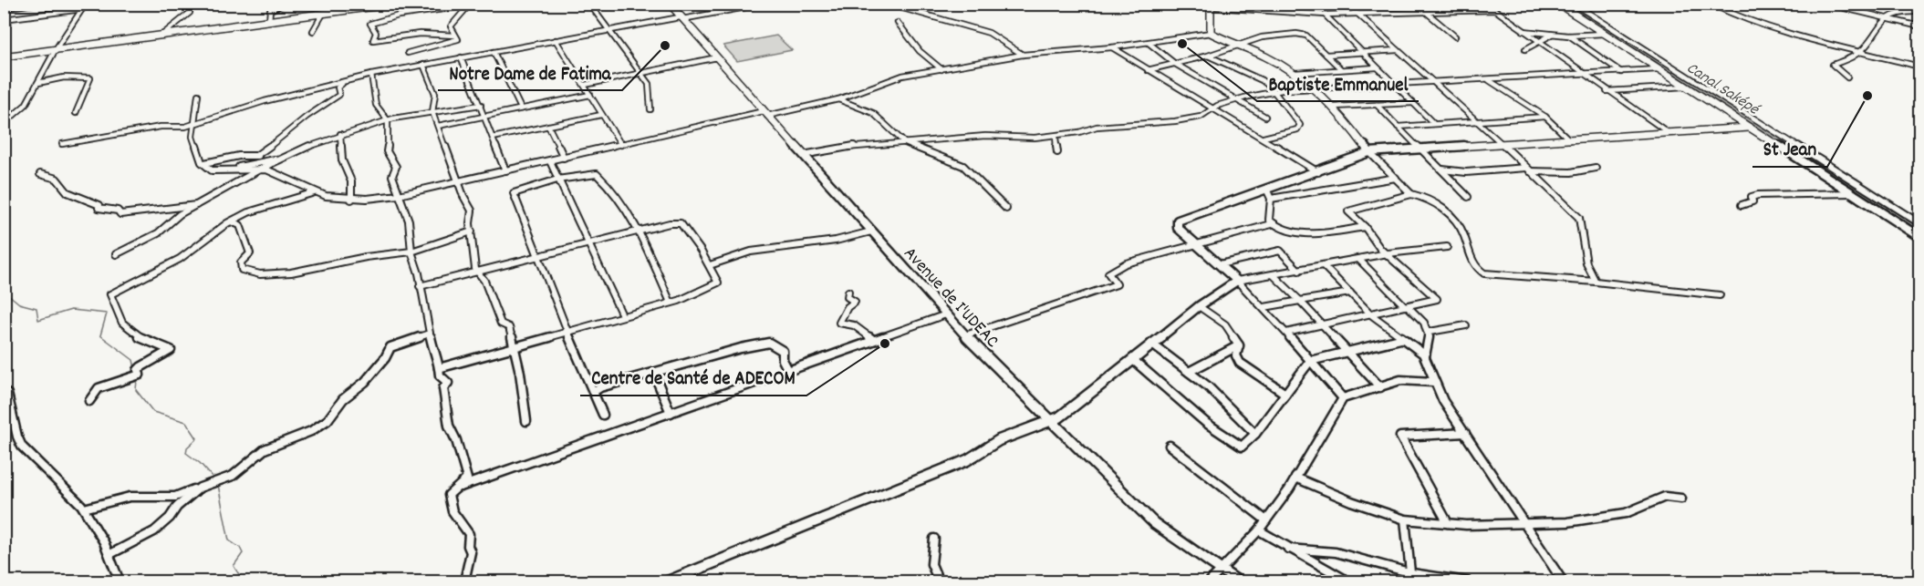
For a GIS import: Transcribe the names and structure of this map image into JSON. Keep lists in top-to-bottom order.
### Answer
{
  "streets": {
    "street": ["Avenue de I'UDEAC"]
  },
  "water": ["Canal Saképé"],
  "places": [
    "Baptiste Emmanuel",
    "Notre Dame de Fatima",
    "St Jean",
    "Centre de Santé de ADECOM"
  ]
}
